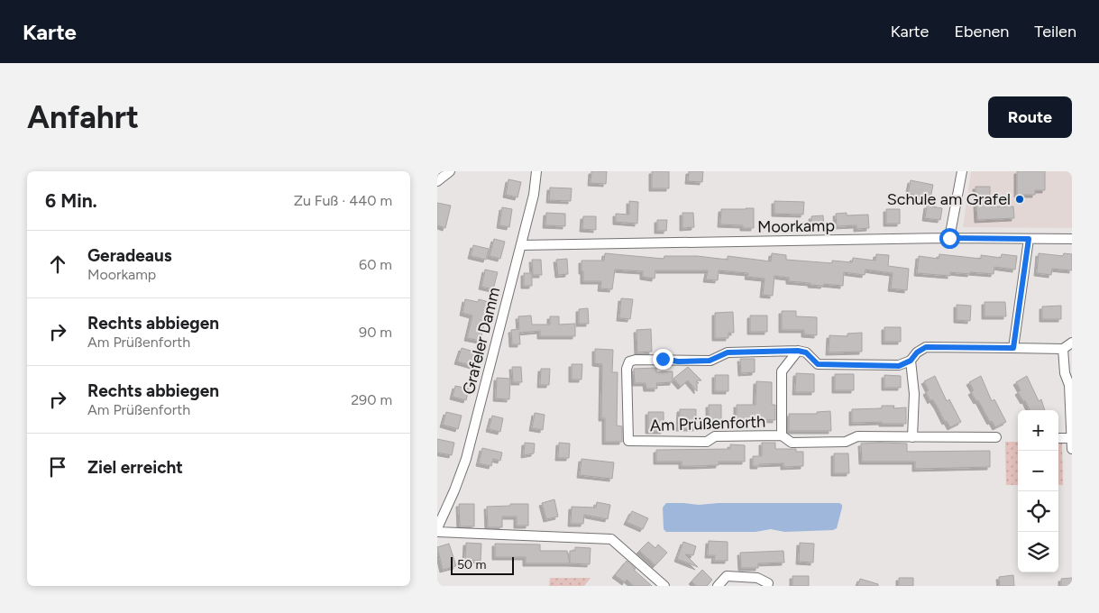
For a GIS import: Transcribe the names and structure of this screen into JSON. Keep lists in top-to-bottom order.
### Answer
{
  "streets": {
    "street": ["Moorkamp", "Grafeler Damm", "Am Prüßenforth"]
  },
  "crossings": [
    ["Moorkamp", "Grafeler Damm"]
  ],
  "places": ["Schule am Grafel"],
  "scale_bar": "50 m",
  "page": {
    "header": "Karte",
    "nav": ["Karte", "Ebenen", "Teilen"],
    "buttons": "Route",
    "title": "Anfahrt",
    "heading": ["6 Min.", "Zu Fuß · 440 m"],
    "list": [
      ["Geradeaus", "Moorkamp", "60 m"],
      ["Rechts abbiegen", "Am Prüßenforth", "90 m"],
      ["Rechts abbiegen", "Am Prüßenforth", "290 m"],
      "Ziel erreicht"
    ],
    "map_buttons": ["+", "−"],
    "scale": "50 m"
  }
}
